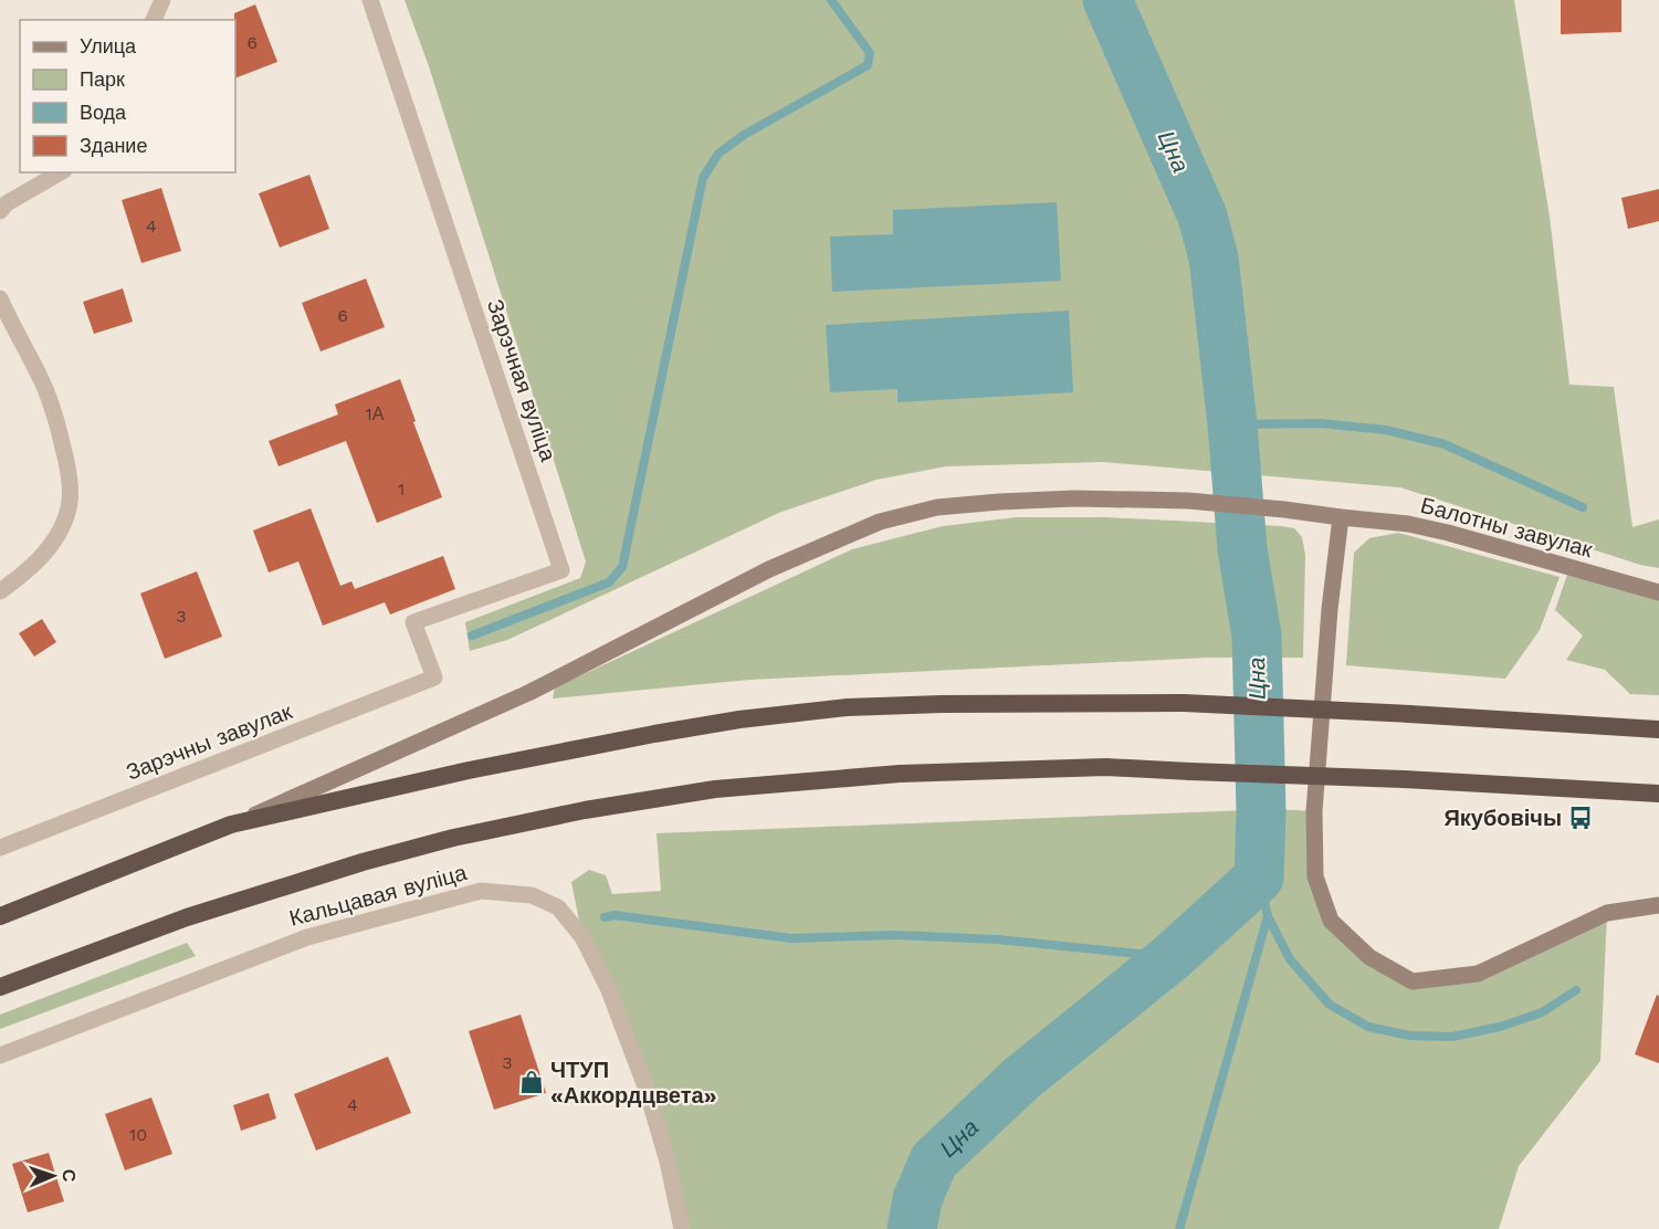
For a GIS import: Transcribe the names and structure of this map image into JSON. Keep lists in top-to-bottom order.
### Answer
{
  "streets": {
    "main road": ["Балотны завулак"],
    "street": ["Зарэчная вуліца", "Зарэчны завулак", "Кальцавая вуліца"]
  },
  "crossings": [
    ["Зарэчная вуліца", "Зарэчны завулак"]
  ],
  "water": ["Цна"],
  "places": {
    "bus stop": ["Якубовічы"],
    "shop": ["ЧТУП «Аккордцвета»"]
  },
  "house_numbers": [
    "6",
    "4",
    "6",
    "1А",
    "1",
    "3",
    "3",
    "4",
    "10"
  ],
  "legend": [
    "Улица",
    "Парк",
    "Вода",
    "Здание"
  ],
  "north": "right"
}
